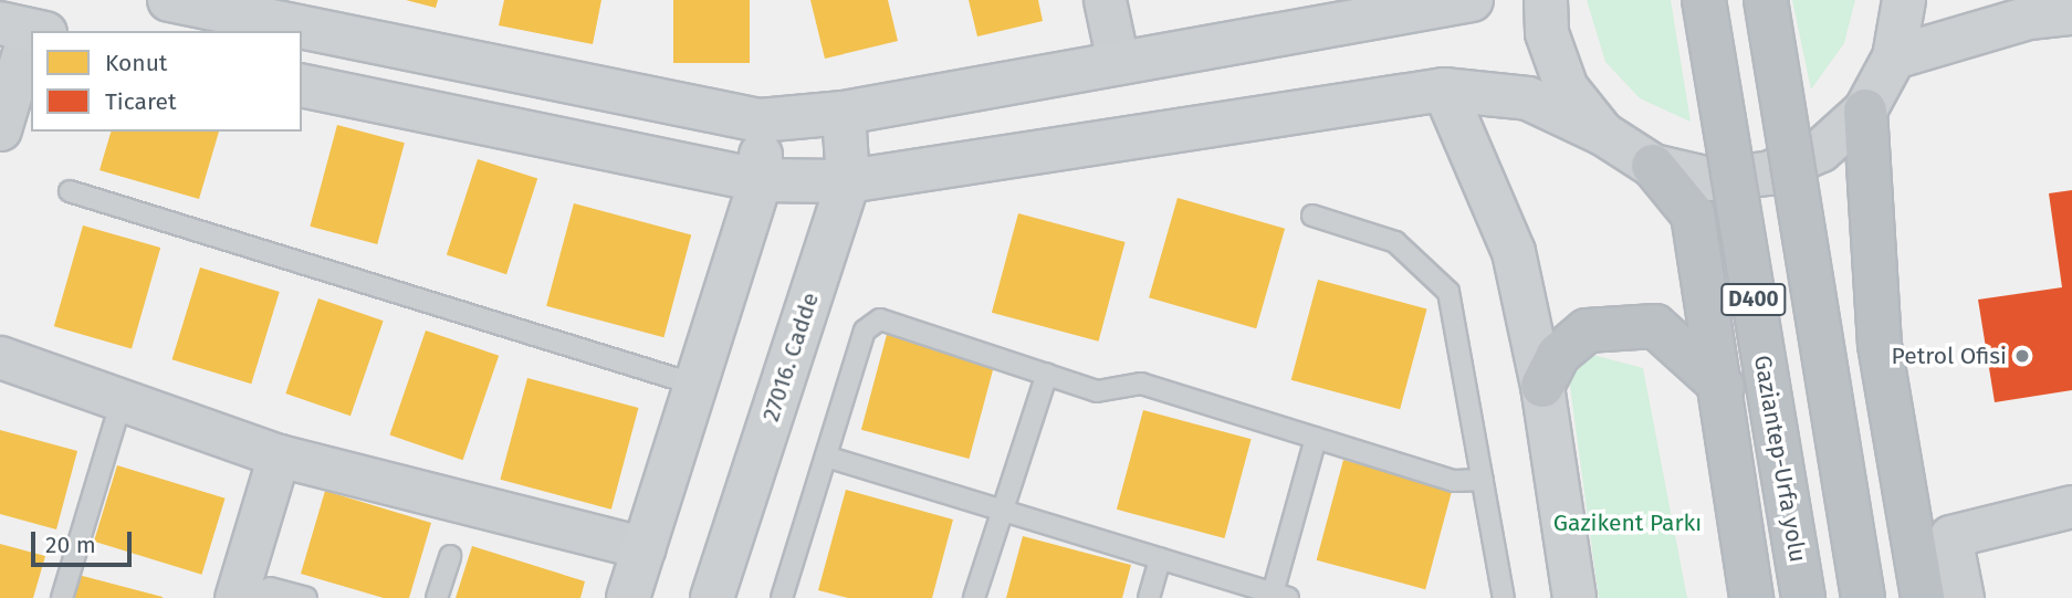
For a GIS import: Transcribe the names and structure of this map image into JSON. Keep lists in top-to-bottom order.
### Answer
{
  "streets": {
    "highway": ["D400", "Gaziantep-Urfa yolu"],
    "street": ["27016. Cadde"]
  },
  "parks": ["Gazikent Parkı"],
  "places": ["Petrol Ofisi"],
  "legend": ["Konut", "Ticaret"],
  "scale_bar": "20 m"
}
